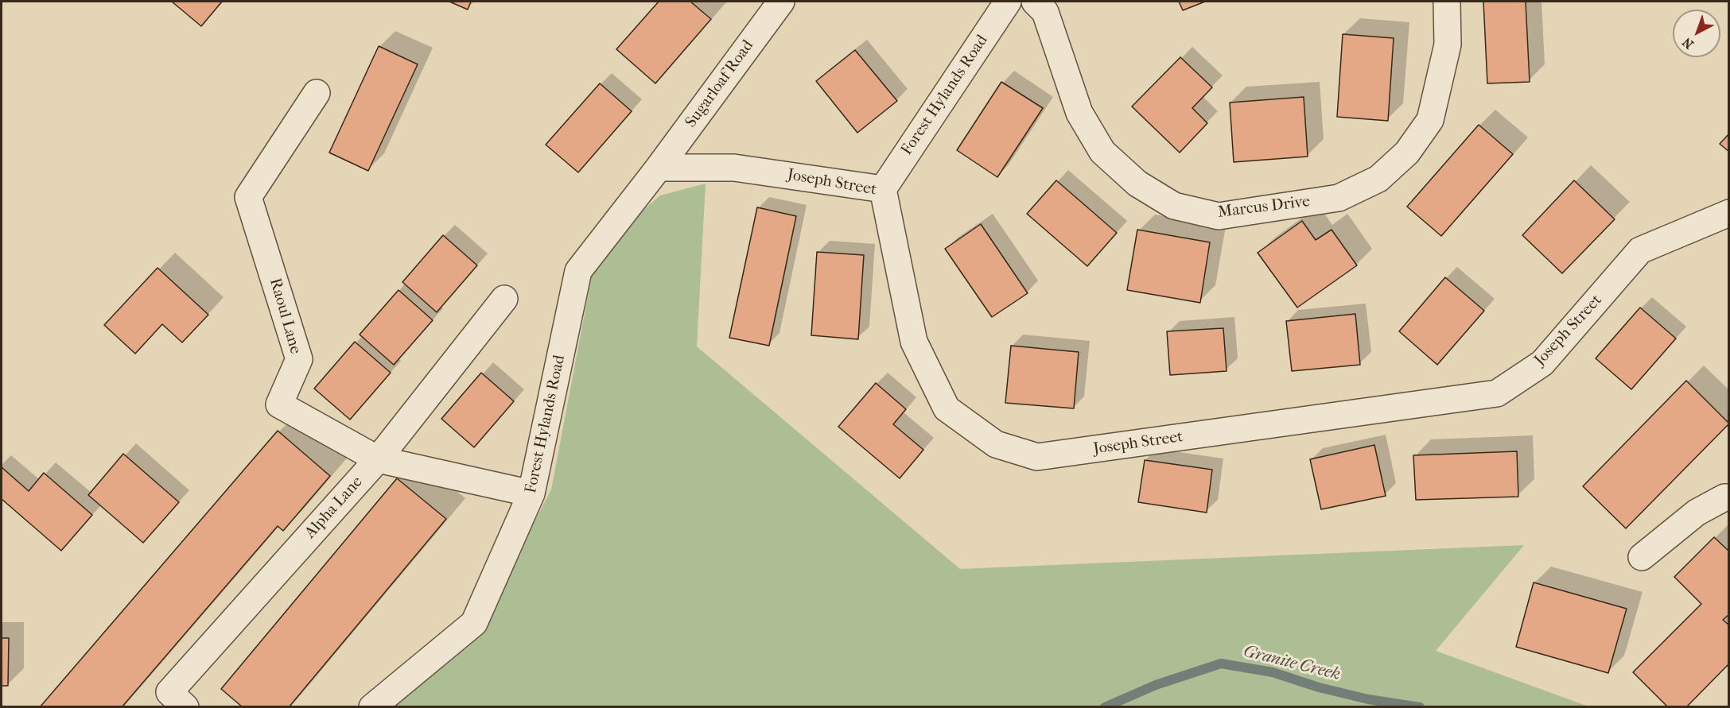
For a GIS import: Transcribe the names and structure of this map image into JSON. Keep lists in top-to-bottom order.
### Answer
{
  "streets": {
    "street": [
      "Sugarloaf Road",
      "Forest Hylands Road",
      "Joseph Street",
      "Marcus Drive",
      "Raoul Lane",
      "Alpha Lane"
    ]
  },
  "crossings": [
    ["Sugarloaf Road", "Forest Hylands Road"],
    ["Sugarloaf Road", "Joseph Street"],
    ["Forest Hylands Road", "Joseph Street"],
    ["Forest Hylands Road", "Raoul Lane"],
    ["Raoul Lane", "Alpha Lane"]
  ],
  "water": ["Granite Creek"],
  "north": "bottom left"
}
